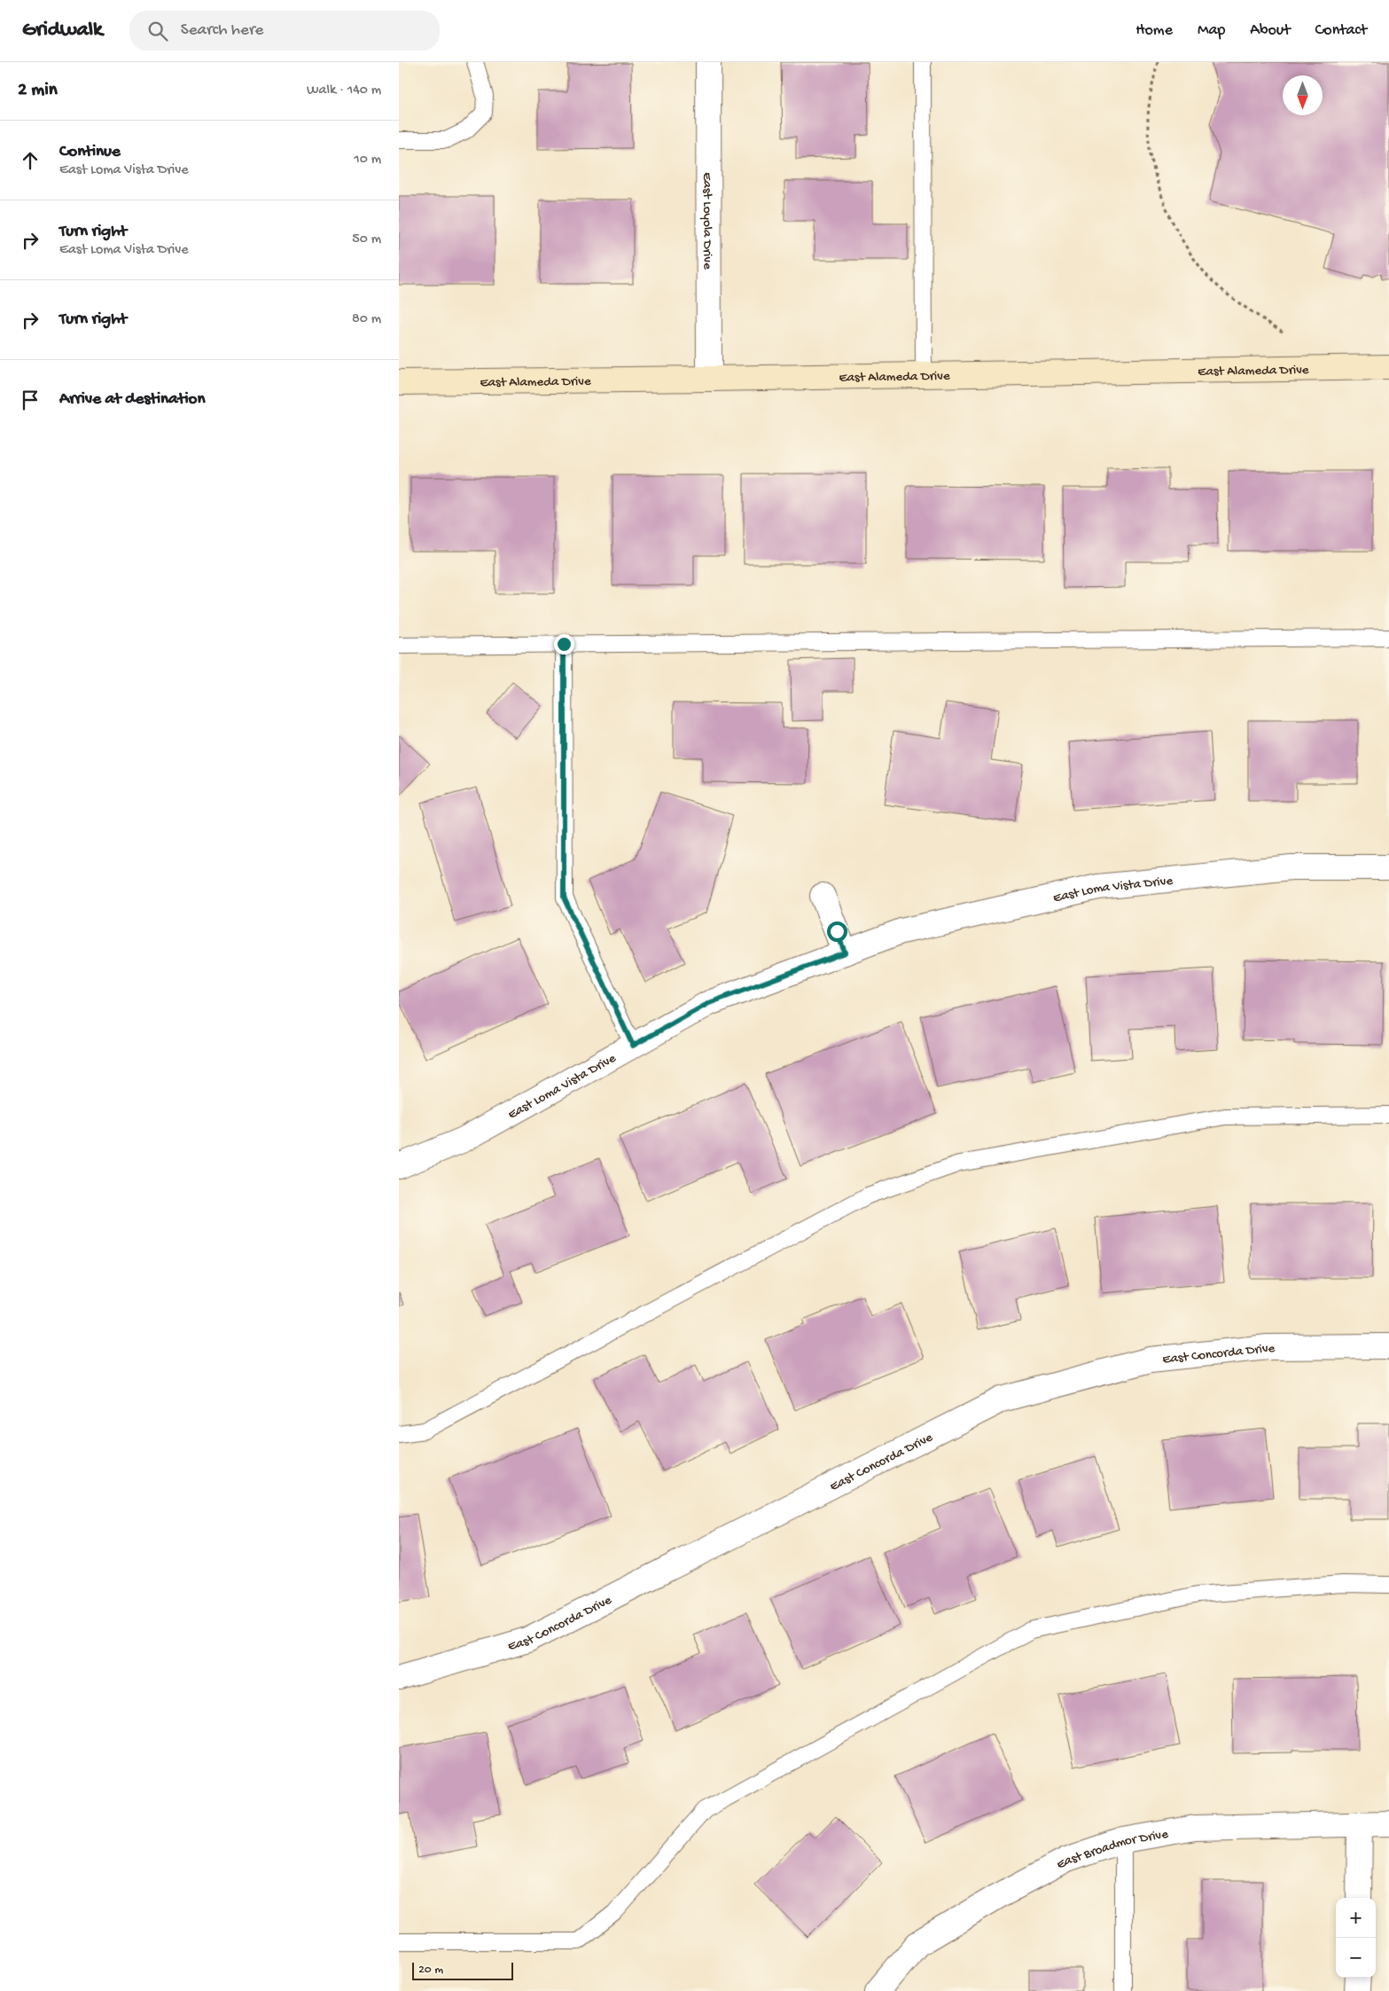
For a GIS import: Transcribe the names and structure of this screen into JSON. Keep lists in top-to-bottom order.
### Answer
{
  "streets": {
    "street": [
      "East Loyola Drive",
      "East Alameda Drive",
      "East Loma Vista Drive",
      "East Concorda Drive",
      "East Broadmor Drive"
    ]
  },
  "crossings": [
    ["East Loyola Drive", "East Alameda Drive"]
  ],
  "scale_bar": "20 m",
  "north": "bottom",
  "page": {
    "header": "Gridwalk",
    "search": "Search here",
    "nav": [
      "Home",
      "Map",
      "About",
      "Contact"
    ],
    "heading": ["2 min", "Walk · 140 m"],
    "list": [
      ["Continue", "East Loma Vista Drive", "10 m"],
      ["Turn right", "East Loma Vista Drive", "50 m"],
      ["Turn right", "80 m"],
      "Arrive at destination"
    ],
    "map_buttons": ["+", "−"],
    "scale": "20 m"
  }
}
